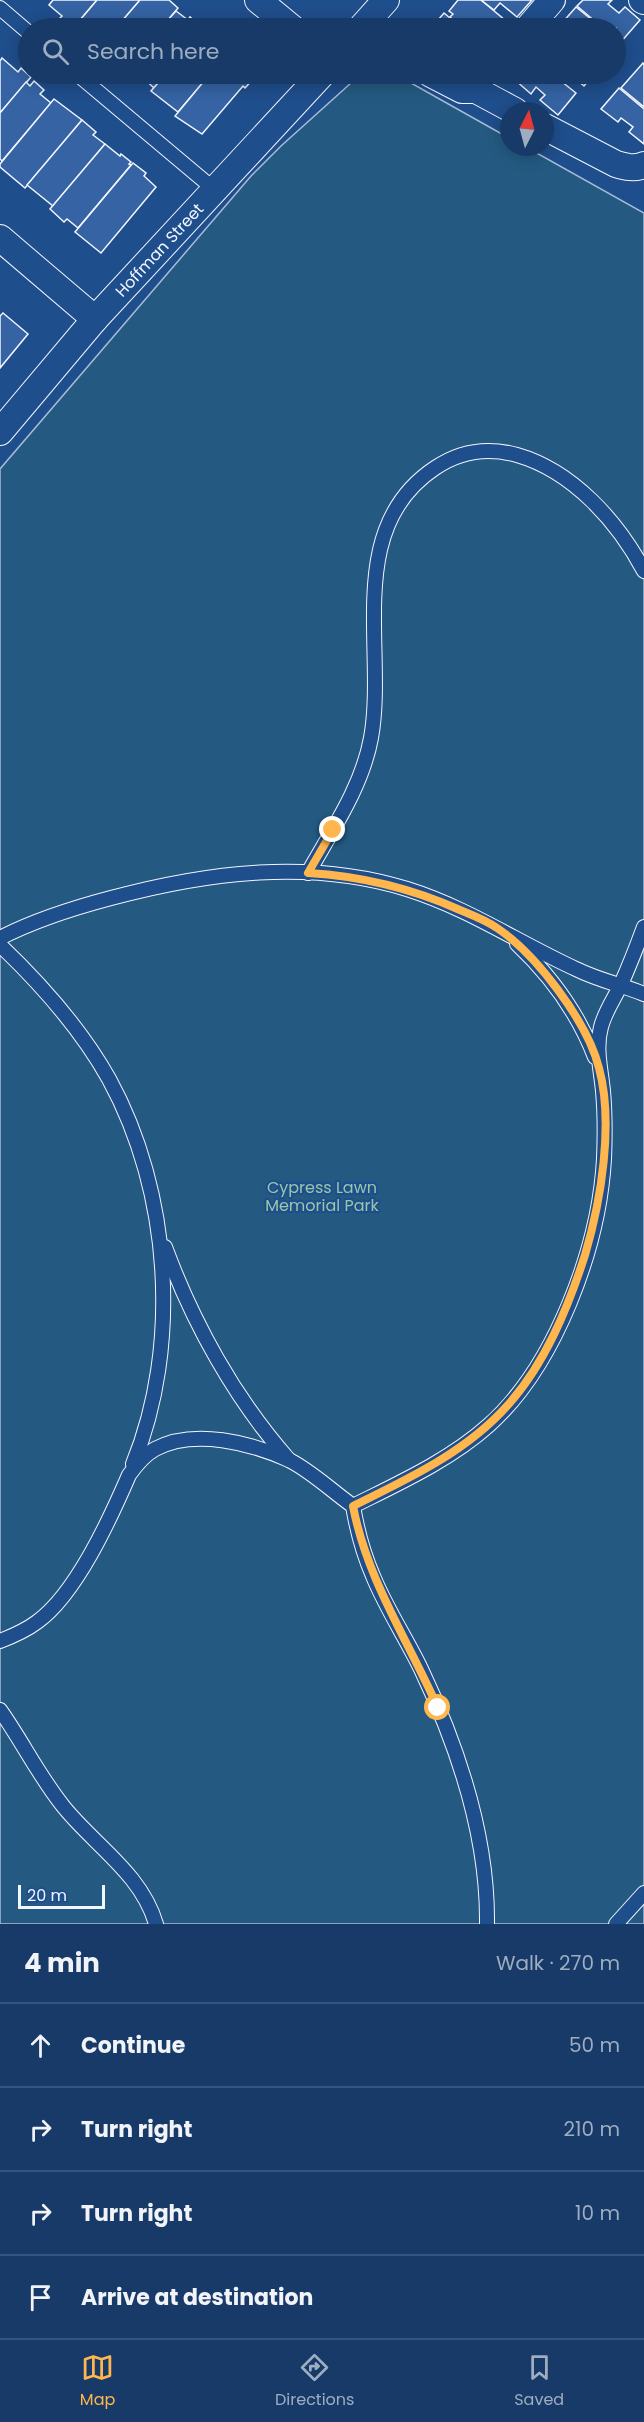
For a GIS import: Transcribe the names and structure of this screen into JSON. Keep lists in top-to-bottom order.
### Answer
{
  "streets": {
    "street": ["Hoffman Street"]
  },
  "parks": ["Cypress Lawn Memorial Park"],
  "scale_bar": "20 m",
  "north": "top",
  "page": {
    "search": "Search here",
    "scale": "20 m",
    "heading": ["4 min", "Walk · 270 m"],
    "list": [
      ["Continue", "50 m"],
      ["Turn right", "210 m"],
      ["Turn right", "10 m"],
      "Arrive at destination"
    ],
    "nav": ["Map", "Directions", "Saved"]
  }
}
